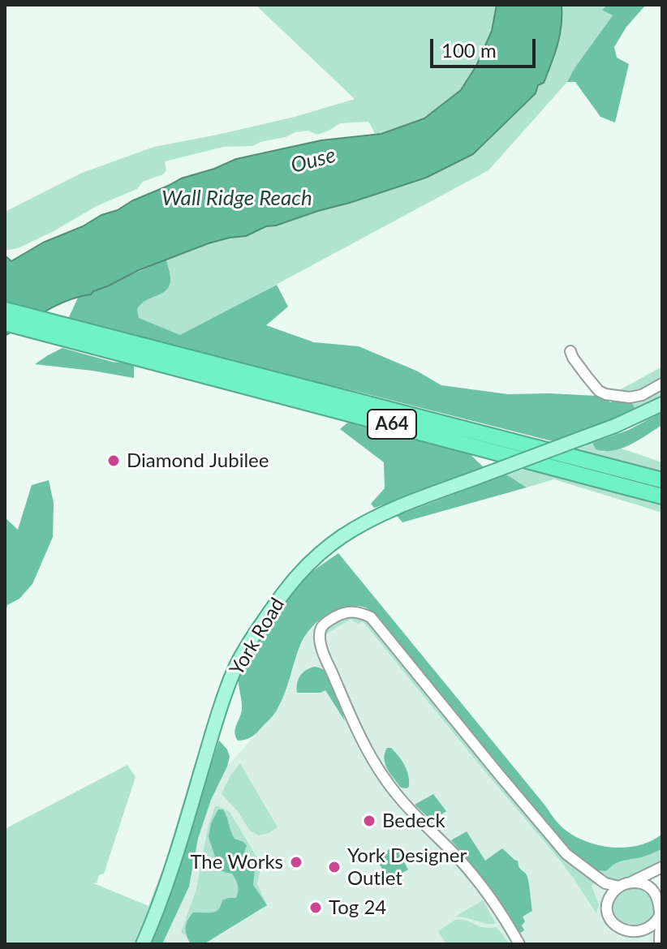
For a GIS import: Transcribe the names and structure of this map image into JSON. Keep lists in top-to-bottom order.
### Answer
{
  "streets": {
    "highway": ["A64"],
    "main road": ["York Road"]
  },
  "water": ["Ouse", "Wall Ridge Reach"],
  "places": [
    "Diamond Jubilee",
    "Bedeck",
    "The Works",
    "York Designer Outlet",
    "Tog 24"
  ],
  "scale_bar": "100 m"
}
